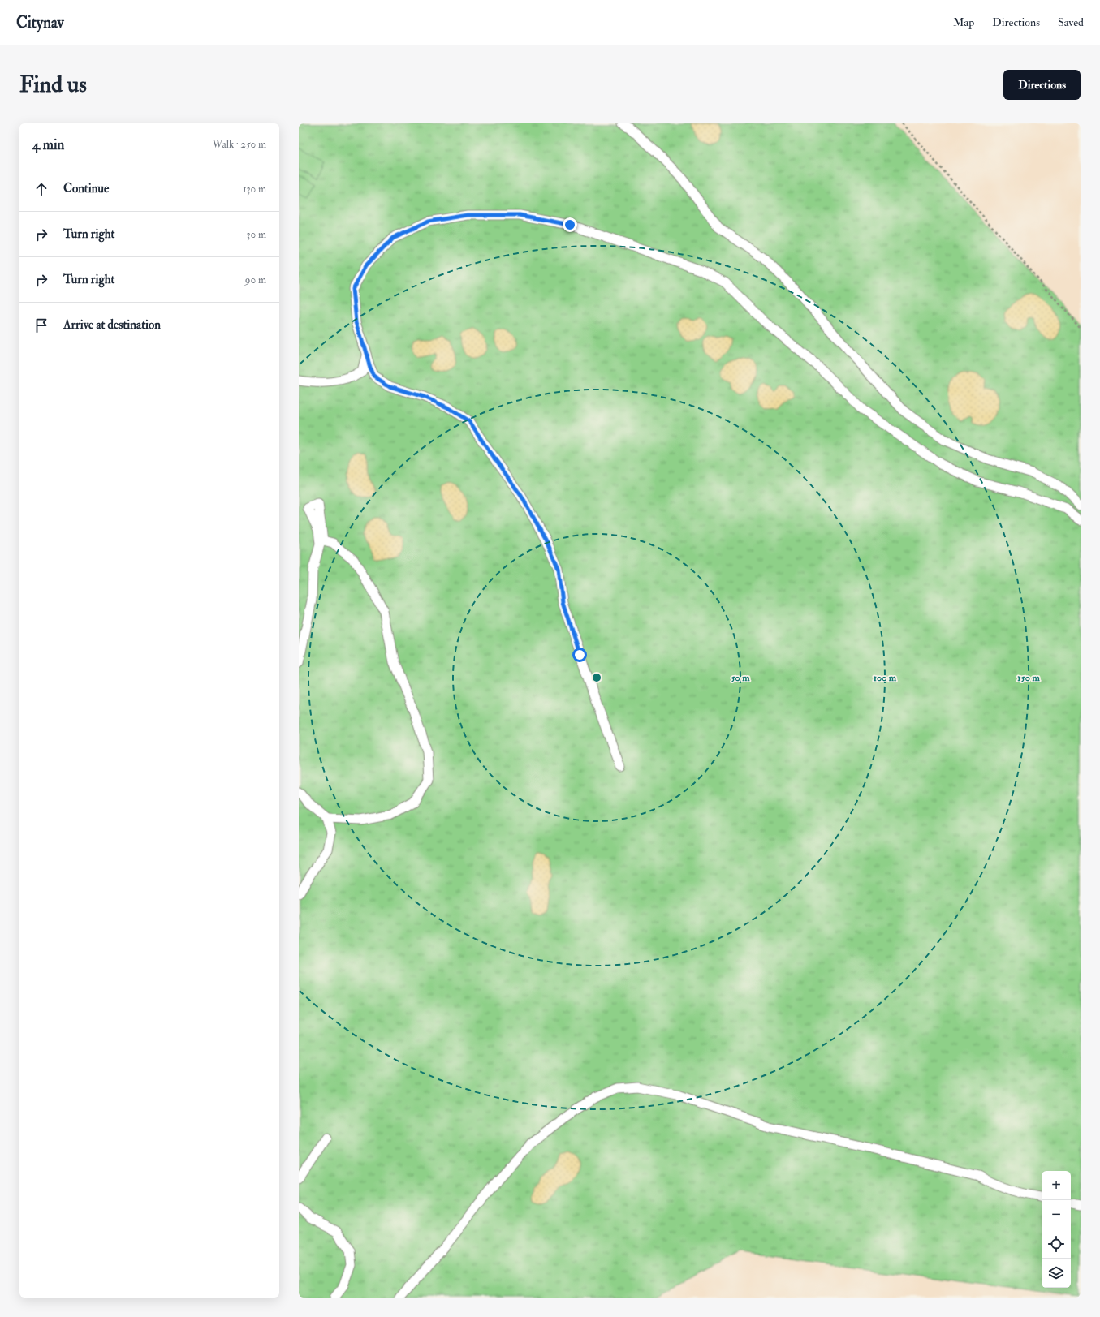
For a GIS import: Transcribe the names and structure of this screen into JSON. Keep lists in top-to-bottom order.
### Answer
{
  "page": {
    "header": "Citynav",
    "nav": ["Map", "Directions", "Saved"],
    "buttons": "Directions",
    "title": "Find us",
    "heading": ["4 min", "Walk · 250 m"],
    "list": [
      ["Continue", "130 m"],
      ["Turn right", "30 m"],
      ["Turn right", "90 m"],
      "Arrive at destination"
    ],
    "map_buttons": ["+", "−"]
  },
  "rings": ["50 m", "100 m", "150 m"]
}
